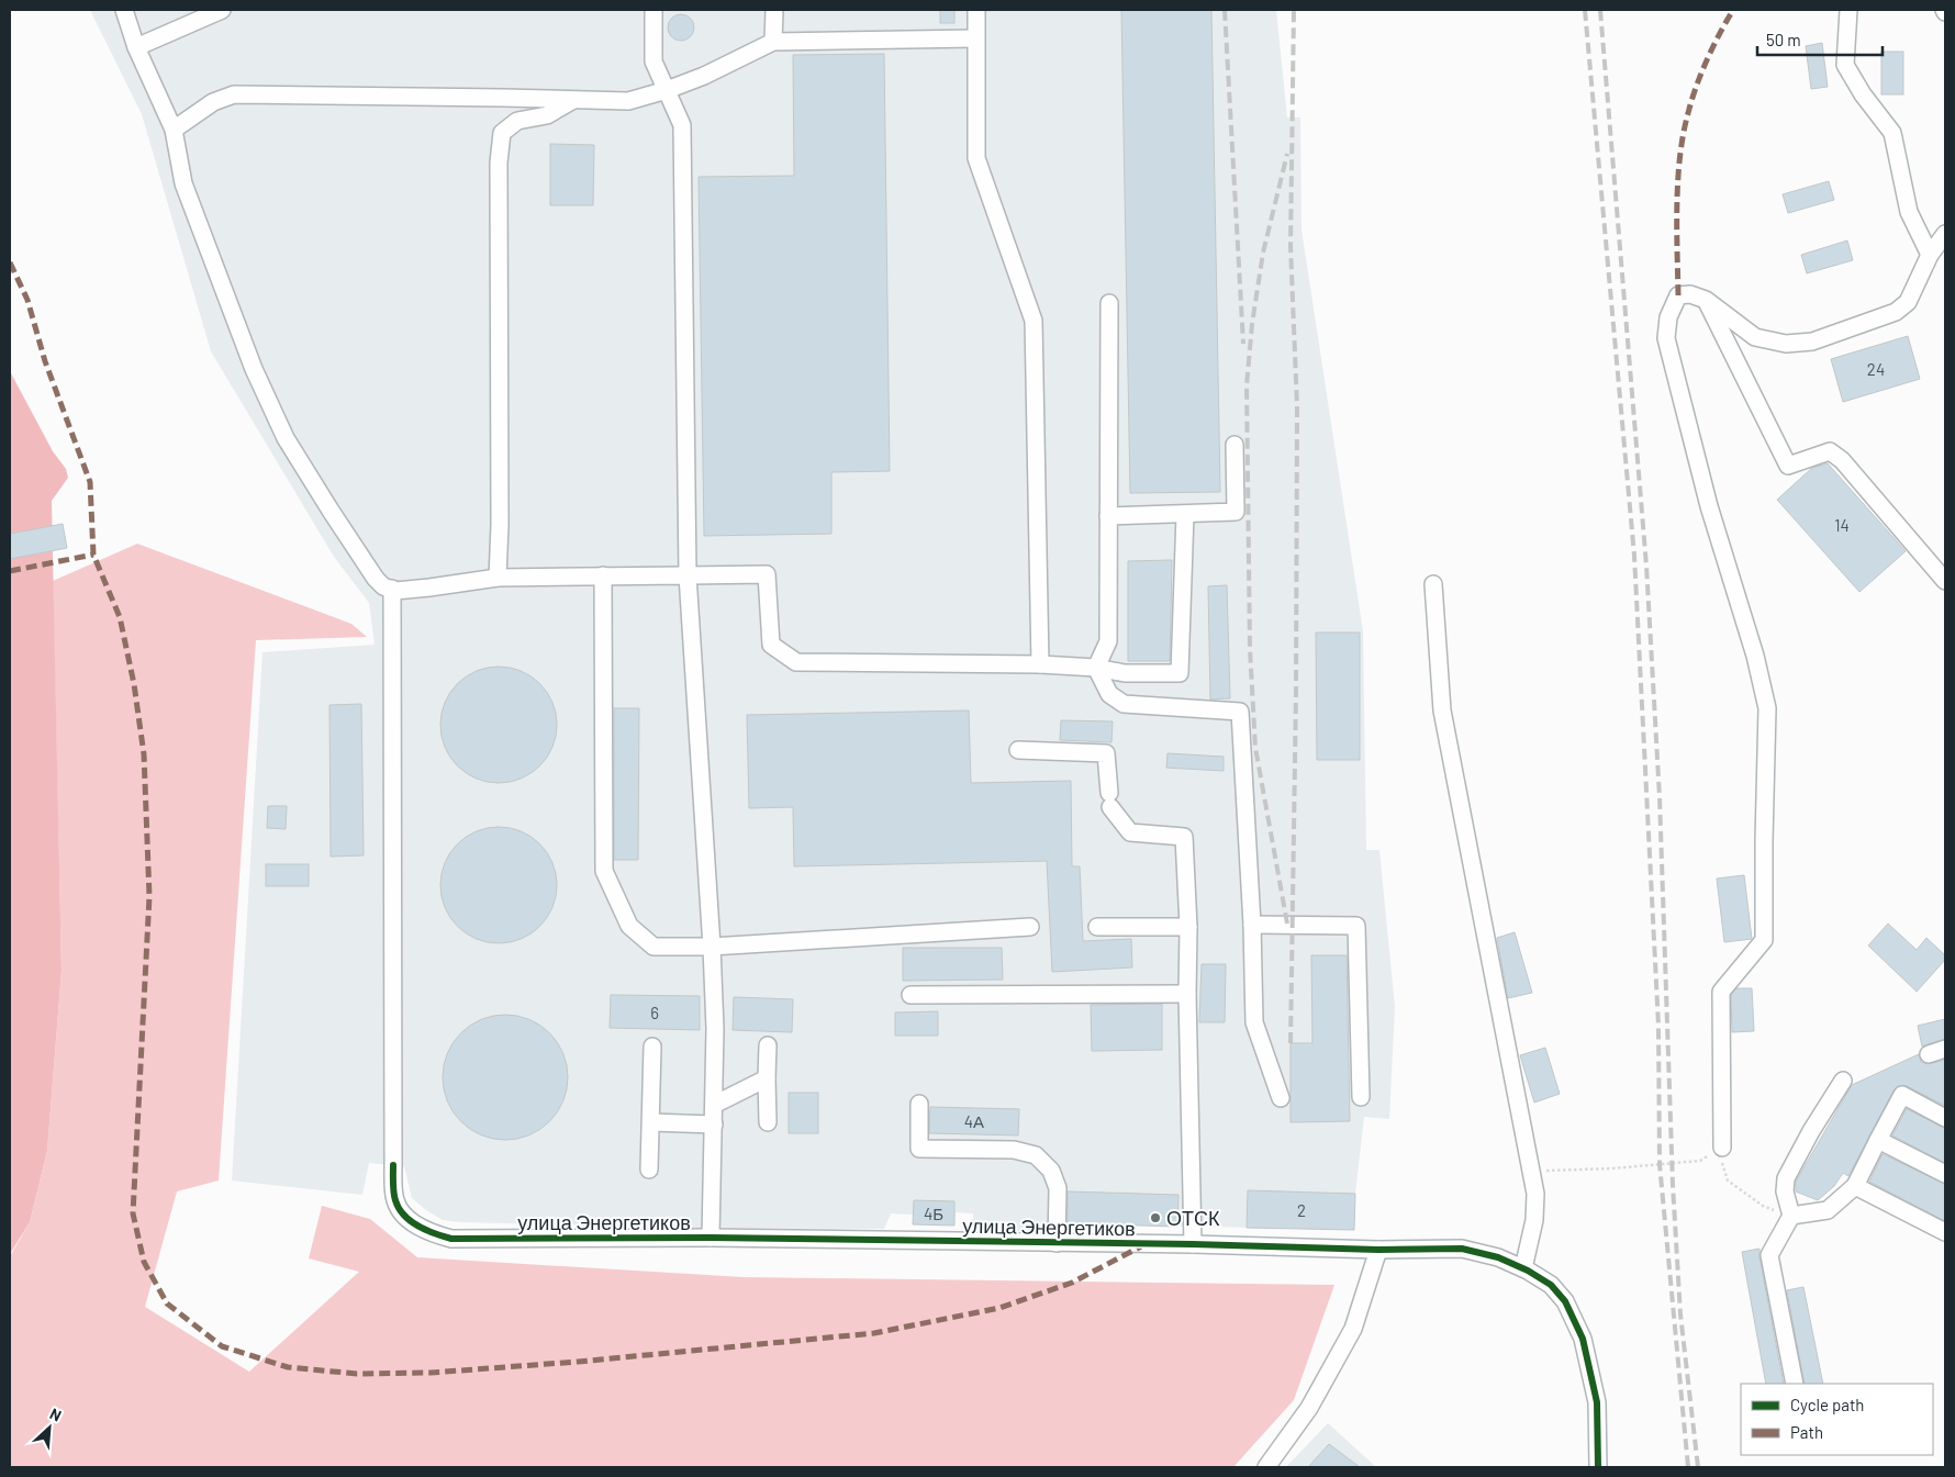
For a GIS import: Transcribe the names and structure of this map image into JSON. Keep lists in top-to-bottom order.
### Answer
{
  "streets": {
    "street": ["улица Энергетиков"]
  },
  "places": ["ОТСК"],
  "house_numbers": [
    "24",
    "14",
    "6",
    "4А",
    "2",
    "4Б"
  ],
  "legend": ["Cycle path", "Path"],
  "scale_bar": "50 m",
  "north": "top right"
}
